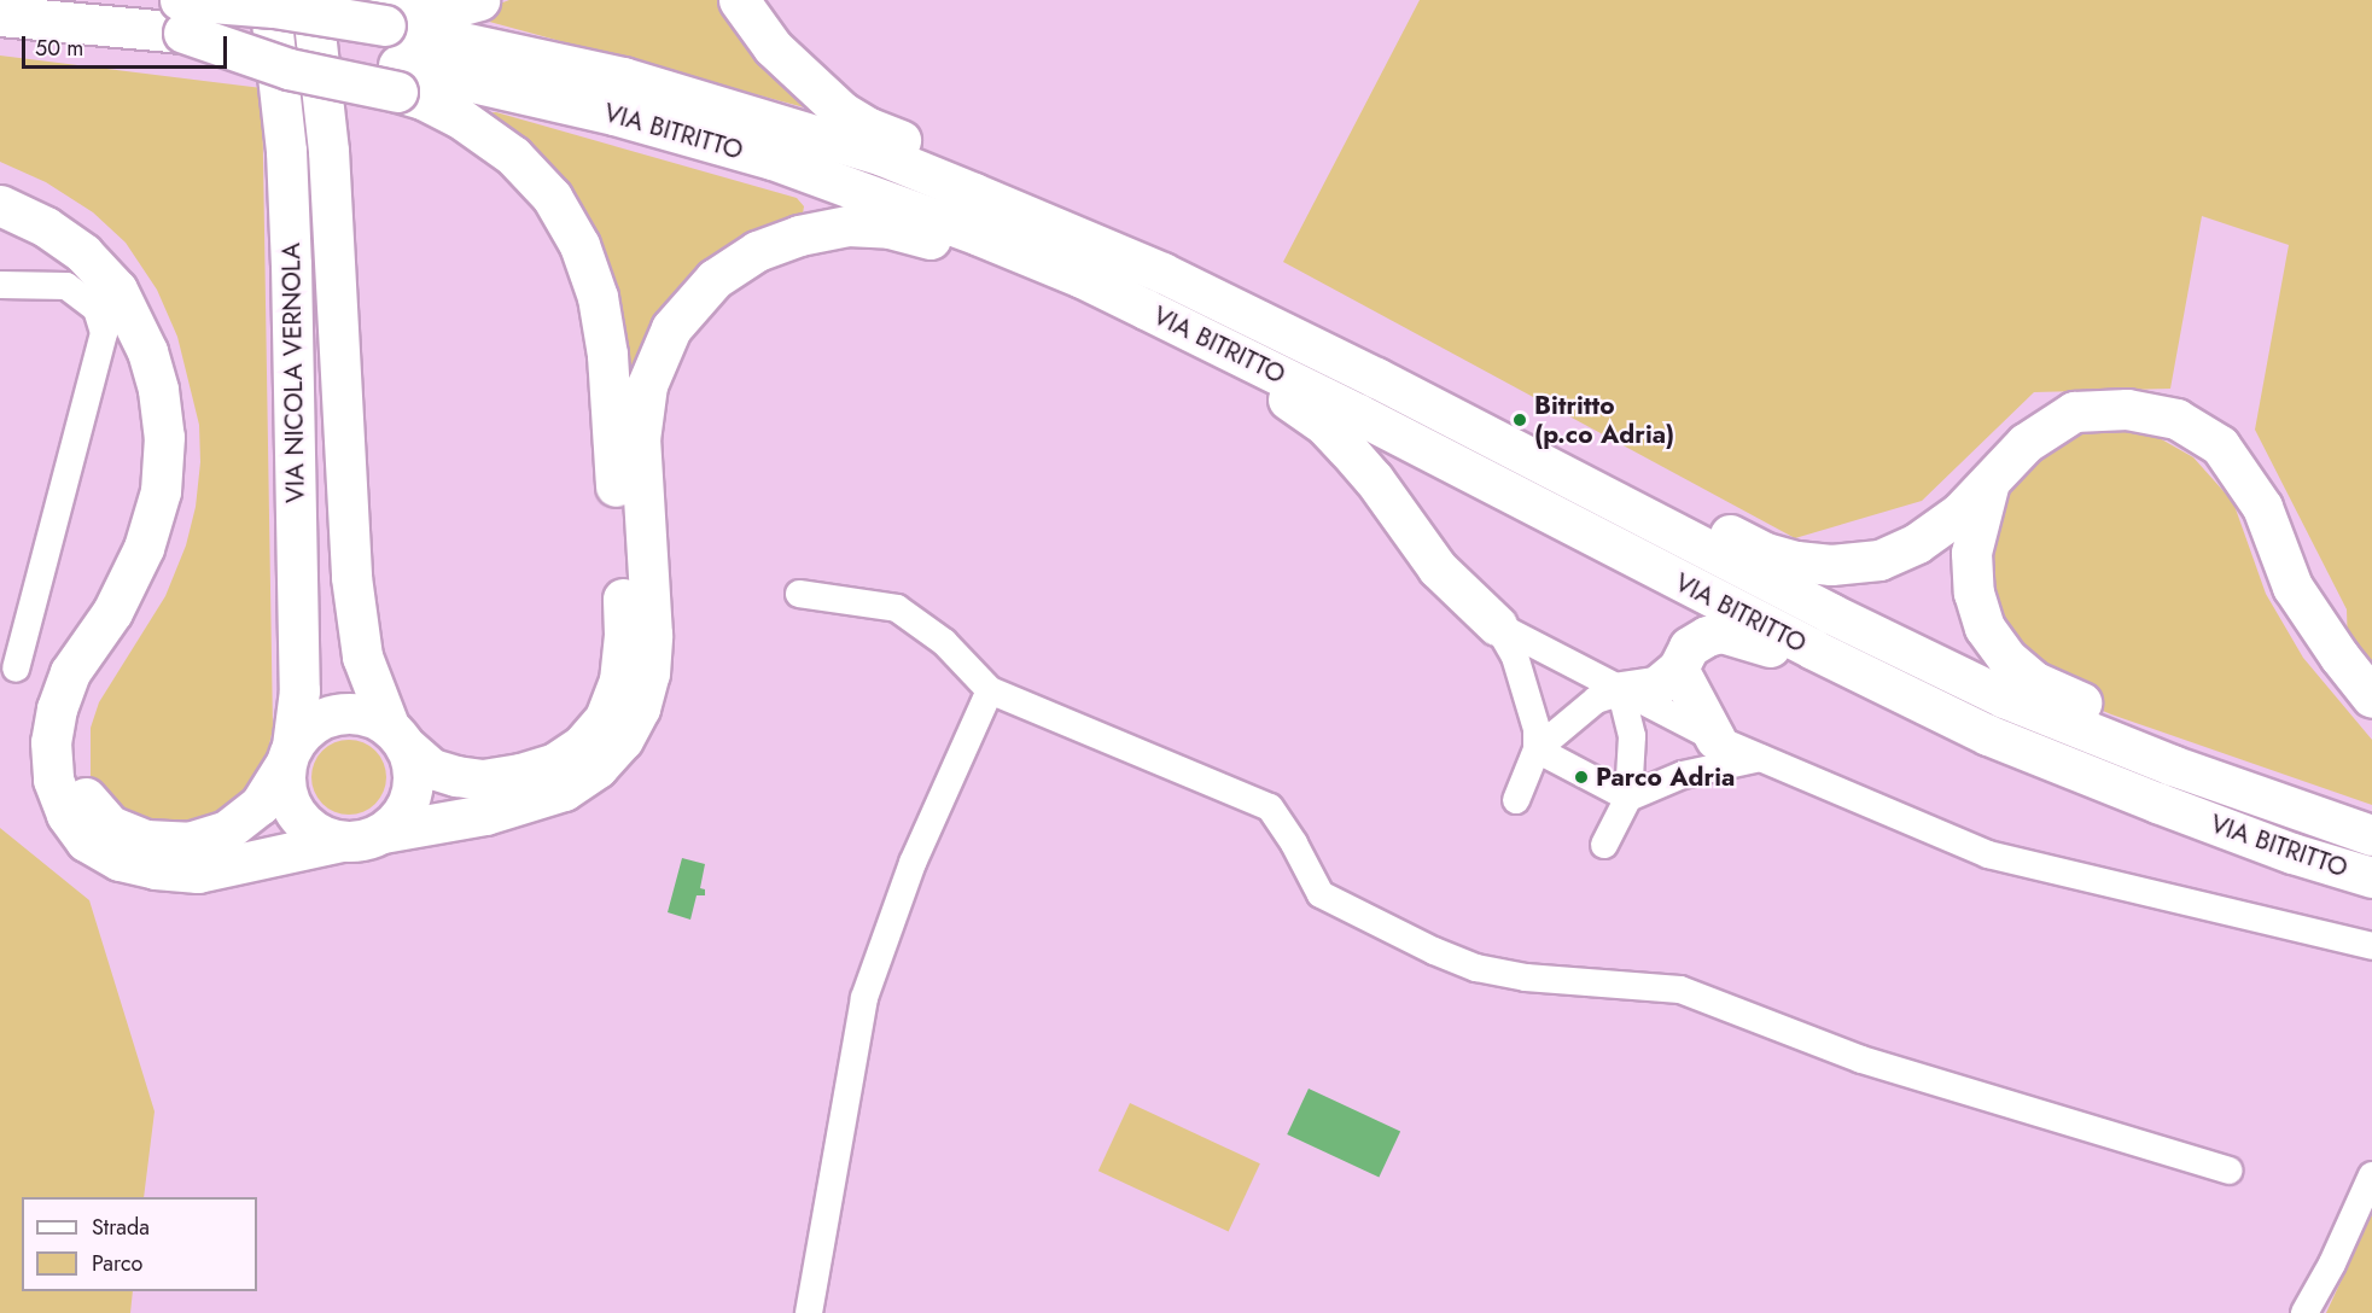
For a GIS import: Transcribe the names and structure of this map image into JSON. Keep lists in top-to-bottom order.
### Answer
{
  "streets": {
    "main road": ["VIA BITRITTO", "VIA NICOLA VERNOLA"]
  },
  "crossings": [
    ["VIA BITRITTO", "VIA NICOLA VERNOLA"]
  ],
  "places": ["Bitritto (p.co Adria)", "Parco Adria"],
  "legend": ["Strada", "Parco"],
  "scale_bar": "50 m"
}
